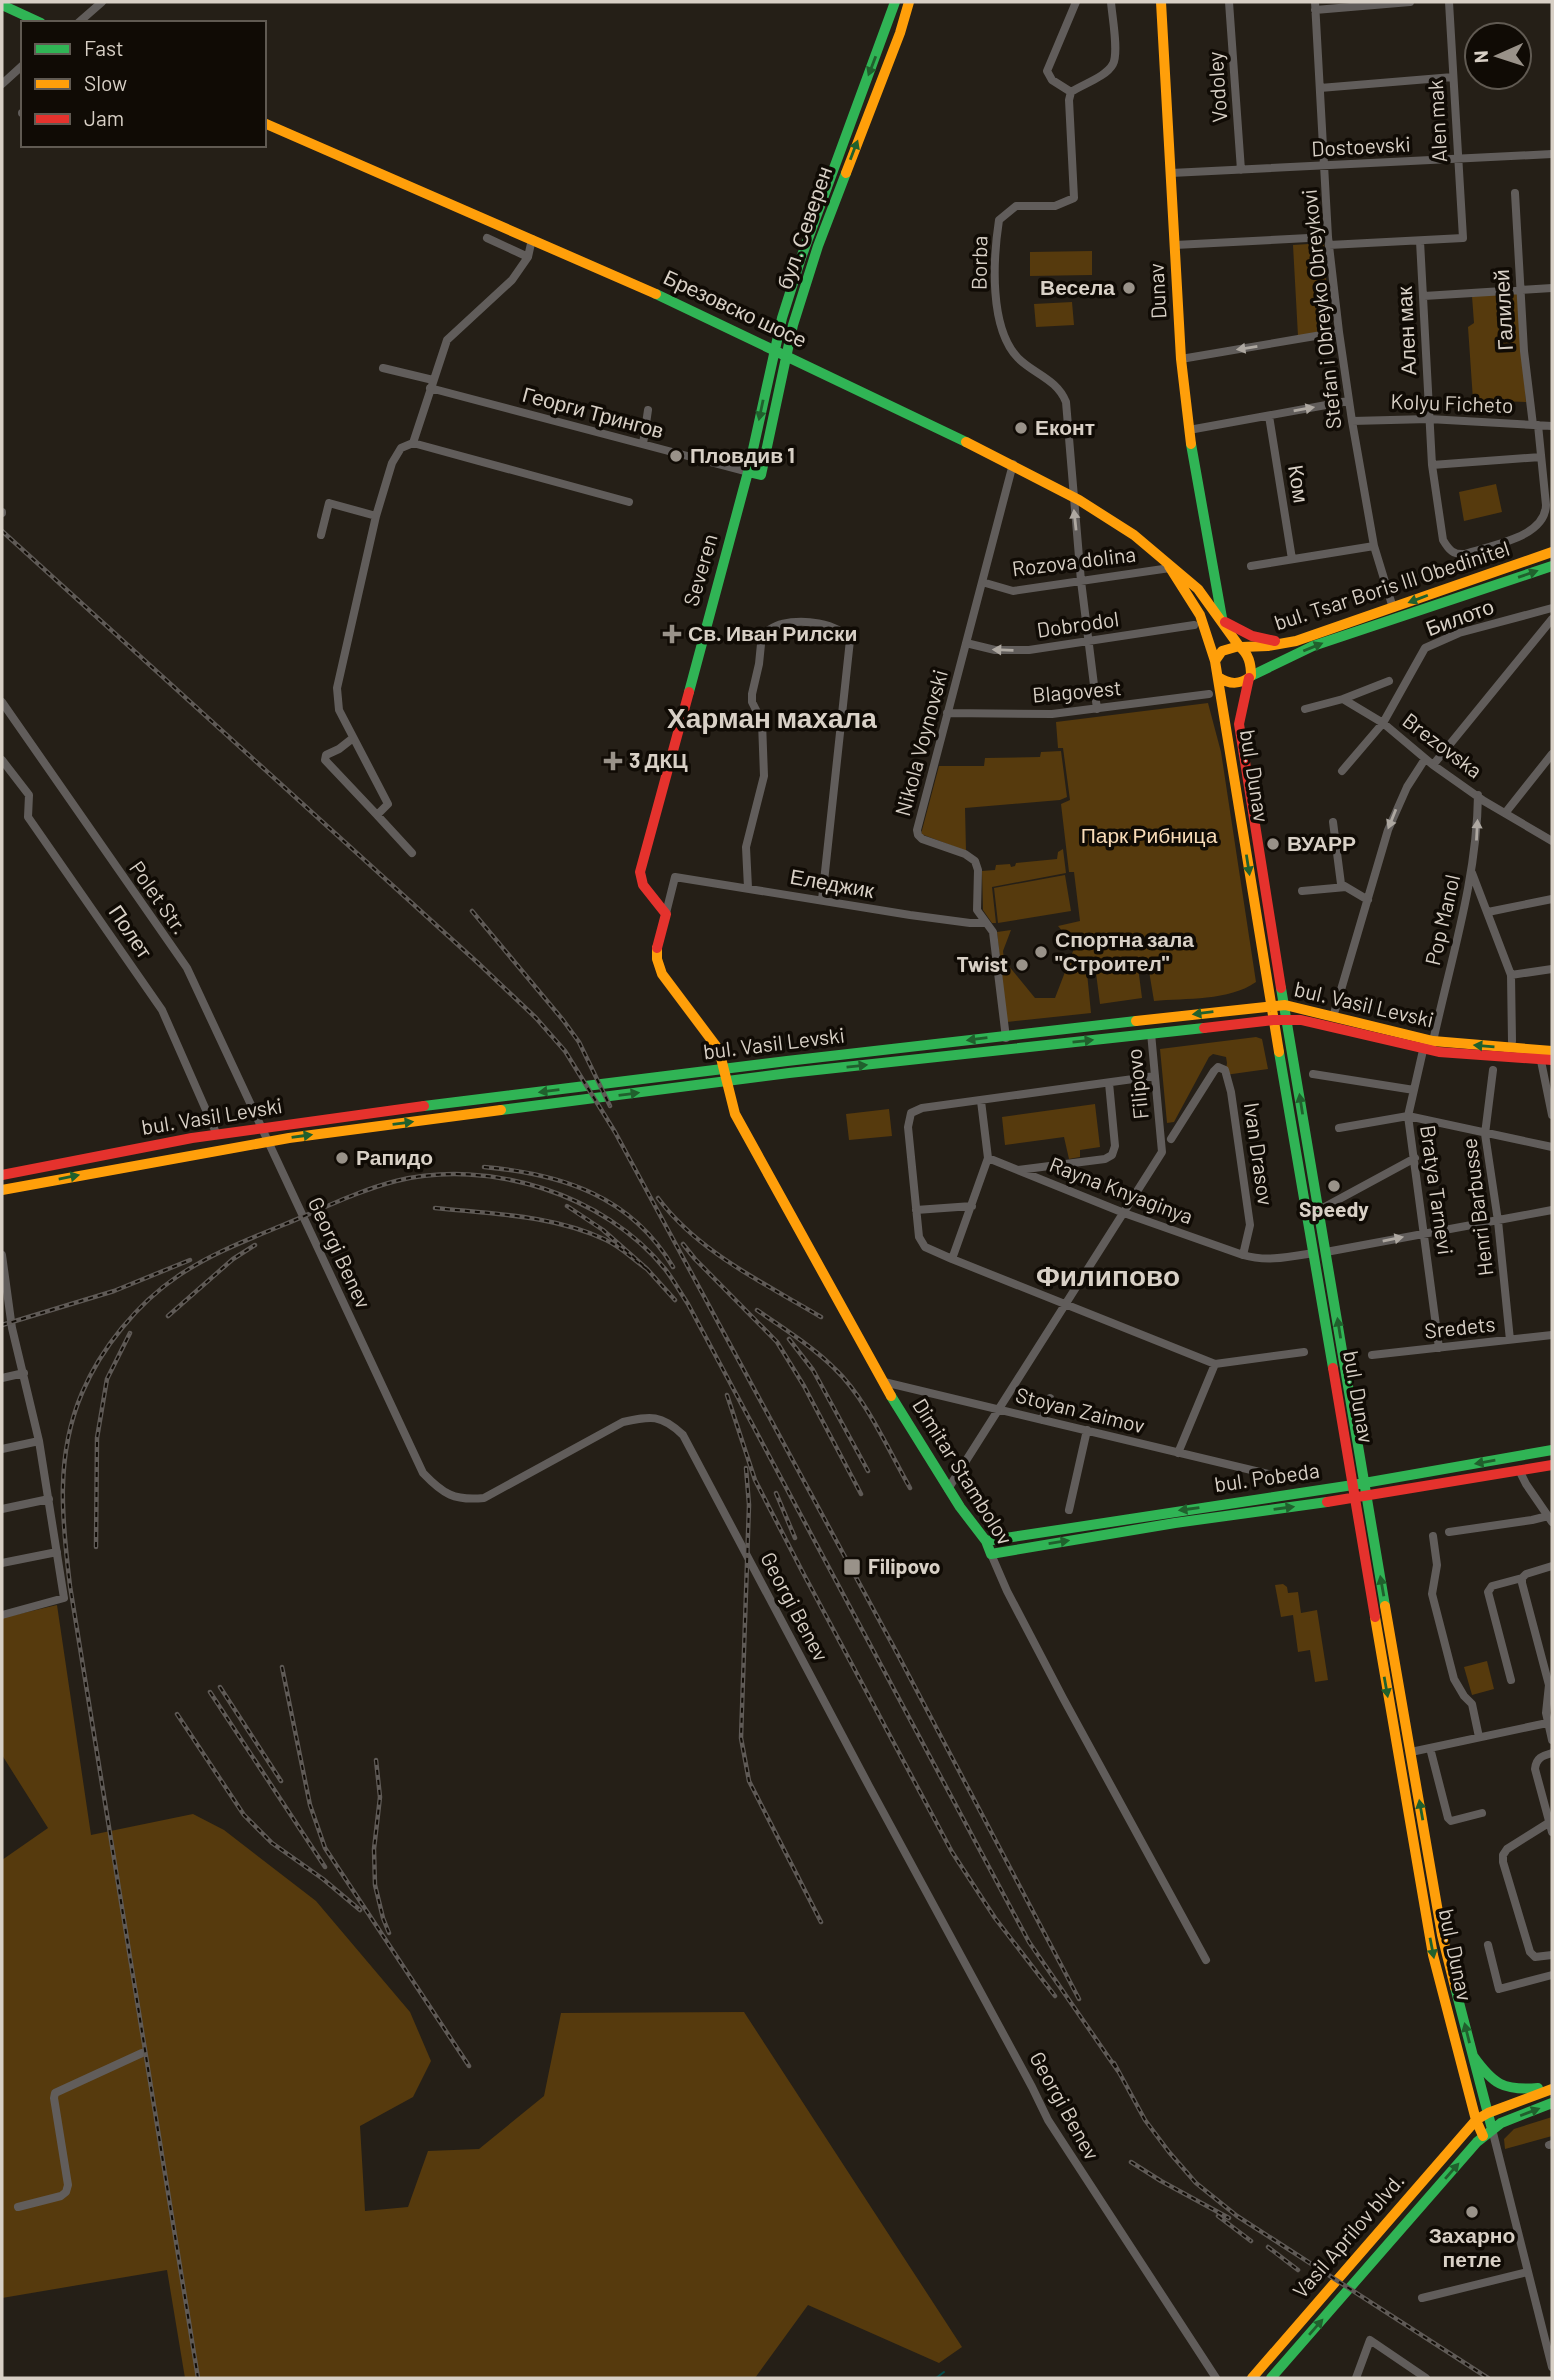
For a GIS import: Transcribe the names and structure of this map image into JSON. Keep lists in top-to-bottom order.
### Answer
{
  "streets": {
    "main road": [
      "бул. Северен",
      "Dunav",
      "Брезовско шосе",
      "Severen",
      "bul. Tsar Boris III Obedinitel",
      "bul. Dunav",
      "bul. Vasil Levski",
      "Dimitar Stambolov",
      "bul. Pobeda",
      "Vasil Aprilov blvd."
    ],
    "street": [
      "Vodoley",
      "Alen mak",
      "Dostoevski",
      "Borba",
      "Stefan i Obreyko Obreykovi",
      "Галилей",
      "Ален мак",
      "Kolyu Ficheto",
      "Георги Трингов",
      "Ком",
      "Rozova dolina",
      "Билото",
      "Dobrodol",
      "Blagovest",
      "Nikola Voynovski",
      "Brezovska",
      "Еледжик",
      "Polet Str.",
      "Pop Manol",
      "Полет",
      "Filipovo",
      "Ivan Drasov",
      "Bratya Tarnevi",
      "Rayna Knyaginya",
      "Henri Barbusse",
      "Georgi Benev",
      "Sredets",
      "Stoyan Zaimov"
    ]
  },
  "crossings": [
    ["Vodoley", "Dostoevski"],
    ["Alen mak", "Dostoevski"],
    ["Alen mak", "Ален мак"],
    ["Dostoevski", "Dunav"],
    ["Dostoevski", "Stefan i Obreyko Obreykovi"],
    ["бул. Северен", "Брезовско шосе"],
    ["бул. Северен", "Георги Трингов"],
    ["бул. Северен", "Severen"],
    ["Borba", "Брезовско шосе"],
    ["Dunav", "Брезовско шосе"],
    ["Брезовско шосе", "Rozova dolina"],
    ["Брезовско шосе", "Severen"],
    ["Брезовско шосе", "bul. Tsar Boris III Obedinitel"],
    ["Брезовско шосе", "Nikola Voynovski"],
    ["Брезовско шосе", "bul. Dunav"],
    ["Stefan i Obreyko Obreykovi", "Kolyu Ficheto"],
    ["Stefan i Obreyko Obreykovi", "bul. Tsar Boris III Obedinitel"],
    ["Галилей", "Ален мак"],
    ["Галилей", "Kolyu Ficheto"],
    ["Ален мак", "Kolyu Ficheto"],
    ["Георги Трингов", "Severen"],
    ["Rozova dolina", "Nikola Voynovski"],
    ["Severen", "Еледжик"],
    ["Severen", "Dimitar Stambolov"],
    ["bul. Tsar Boris III Obedinitel", "bul. Dunav"],
    ["Билото", "Brezovska"],
    ["Dobrodol", "Nikola Voynovski"],
    ["Blagovest", "Nikola Voynovski"],
    ["Nikola Voynovski", "Еледжик"],
    ["Nikola Voynovski", "bul. Vasil Levski"],
    ["Brezovska", "Pop Manol"],
    ["bul. Dunav", "bul. Vasil Levski"],
    ["bul. Dunav", "Rayna Knyaginya"],
    ["bul. Dunav", "bul. Pobeda"],
    ["bul. Dunav", "Vasil Aprilov blvd."],
    ["Еледжик", "Dimitar Stambolov"],
    ["Polet Str.", "bul. Vasil Levski"],
    ["Polet Str.", "Georgi Benev"],
    ["Pop Manol", "bul. Vasil Levski"],
    ["Pop Manol", "Bratya Tarnevi"],
    ["Полет", "bul. Vasil Levski"],
    ["bul. Vasil Levski", "Filipovo"],
    ["bul. Vasil Levski", "Bratya Tarnevi"],
    ["bul. Vasil Levski", "Georgi Benev"],
    ["Filipovo", "Ivan Drasov"],
    ["Filipovo", "Rayna Knyaginya"],
    ["Filipovo", "Stoyan Zaimov"],
    ["Filipovo", "Dimitar Stambolov"],
    ["Ivan Drasov", "Rayna Knyaginya"],
    ["Bratya Tarnevi", "Rayna Knyaginya"],
    ["Bratya Tarnevi", "Sredets"],
    ["Rayna Knyaginya", "Henri Barbusse"],
    ["Henri Barbusse", "Sredets"],
    ["Stoyan Zaimov", "Dimitar Stambolov"],
    ["Dimitar Stambolov", "bul. Pobeda"]
  ],
  "one_way": ["Dobrodol"],
  "districts": ["Харман махала", "Филипово"],
  "parks": ["Парк Рибница"],
  "places": {
    "other": [
      "Весела",
      "Еконт",
      "Пловдив 1",
      "ВУАРР",
      "Спортна зала \"Строител\"",
      "Twist",
      "Рапидо",
      "Speedy",
      "Захарно петле"
    ],
    "health": ["Св. Иван Рилски", "3 ДКЦ"],
    "transit": ["Filipovo"]
  },
  "legend": ["Fast", "Slow", "Jam"],
  "north": "left"
}
